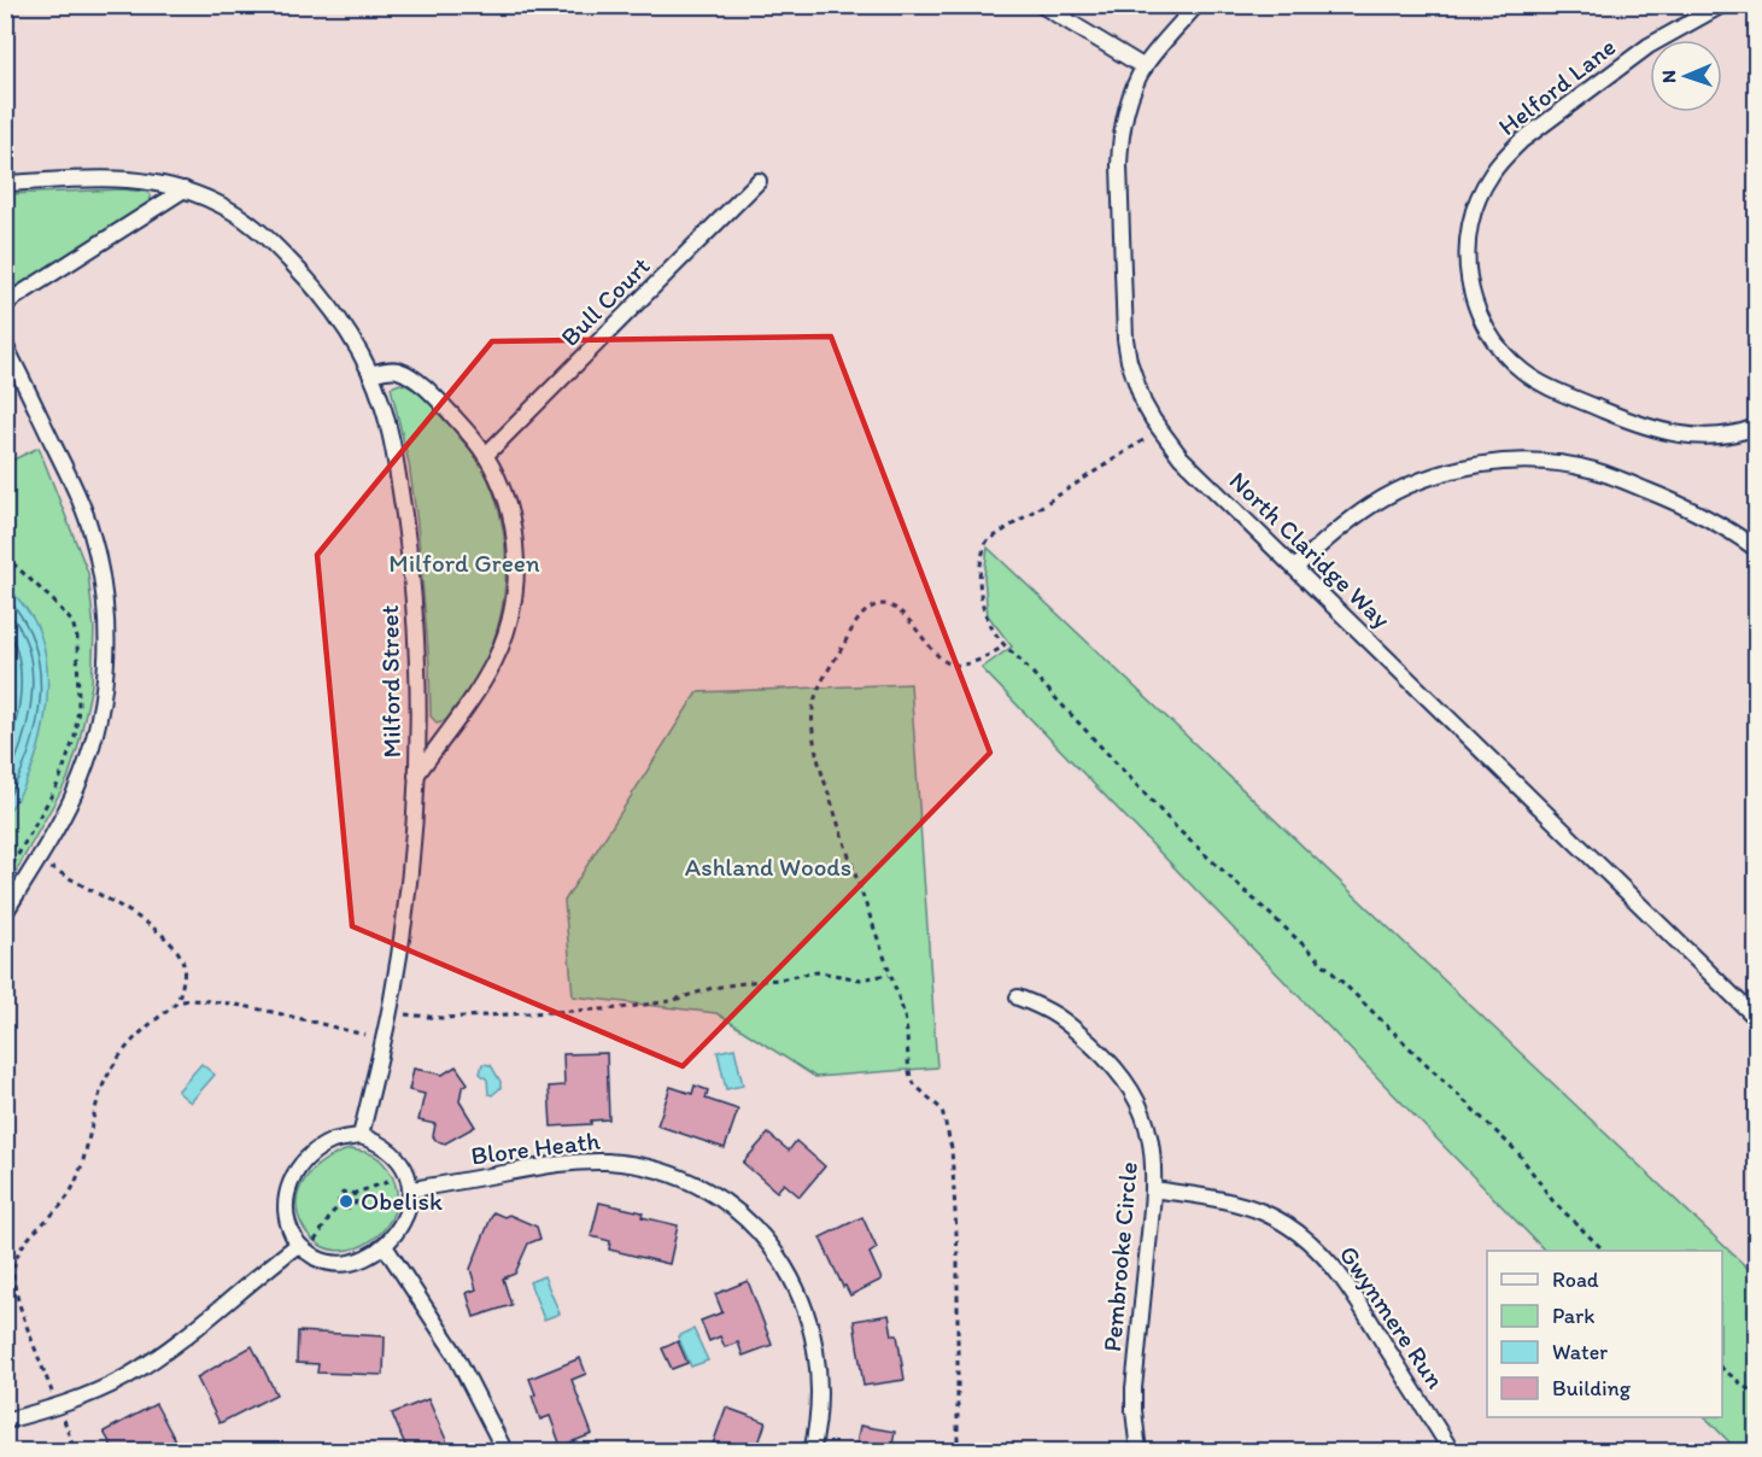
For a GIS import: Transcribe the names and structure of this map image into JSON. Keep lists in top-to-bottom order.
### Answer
{
  "streets": {
    "street": [
      "Helford Lane",
      "Bull Court",
      "North Claridge Way",
      "Milford Street",
      "Blore Heath",
      "Pembrooke Circle",
      "Gwynmere Run"
    ]
  },
  "crossings": [
    ["Bull Court", "Milford Street"],
    ["Pembrooke Circle", "Gwynmere Run"]
  ],
  "parks": ["Milford Green", "Ashland Woods"],
  "places": ["Obelisk"],
  "legend": [
    "Road",
    "Park",
    "Water",
    "Building"
  ],
  "north": "left"
}
